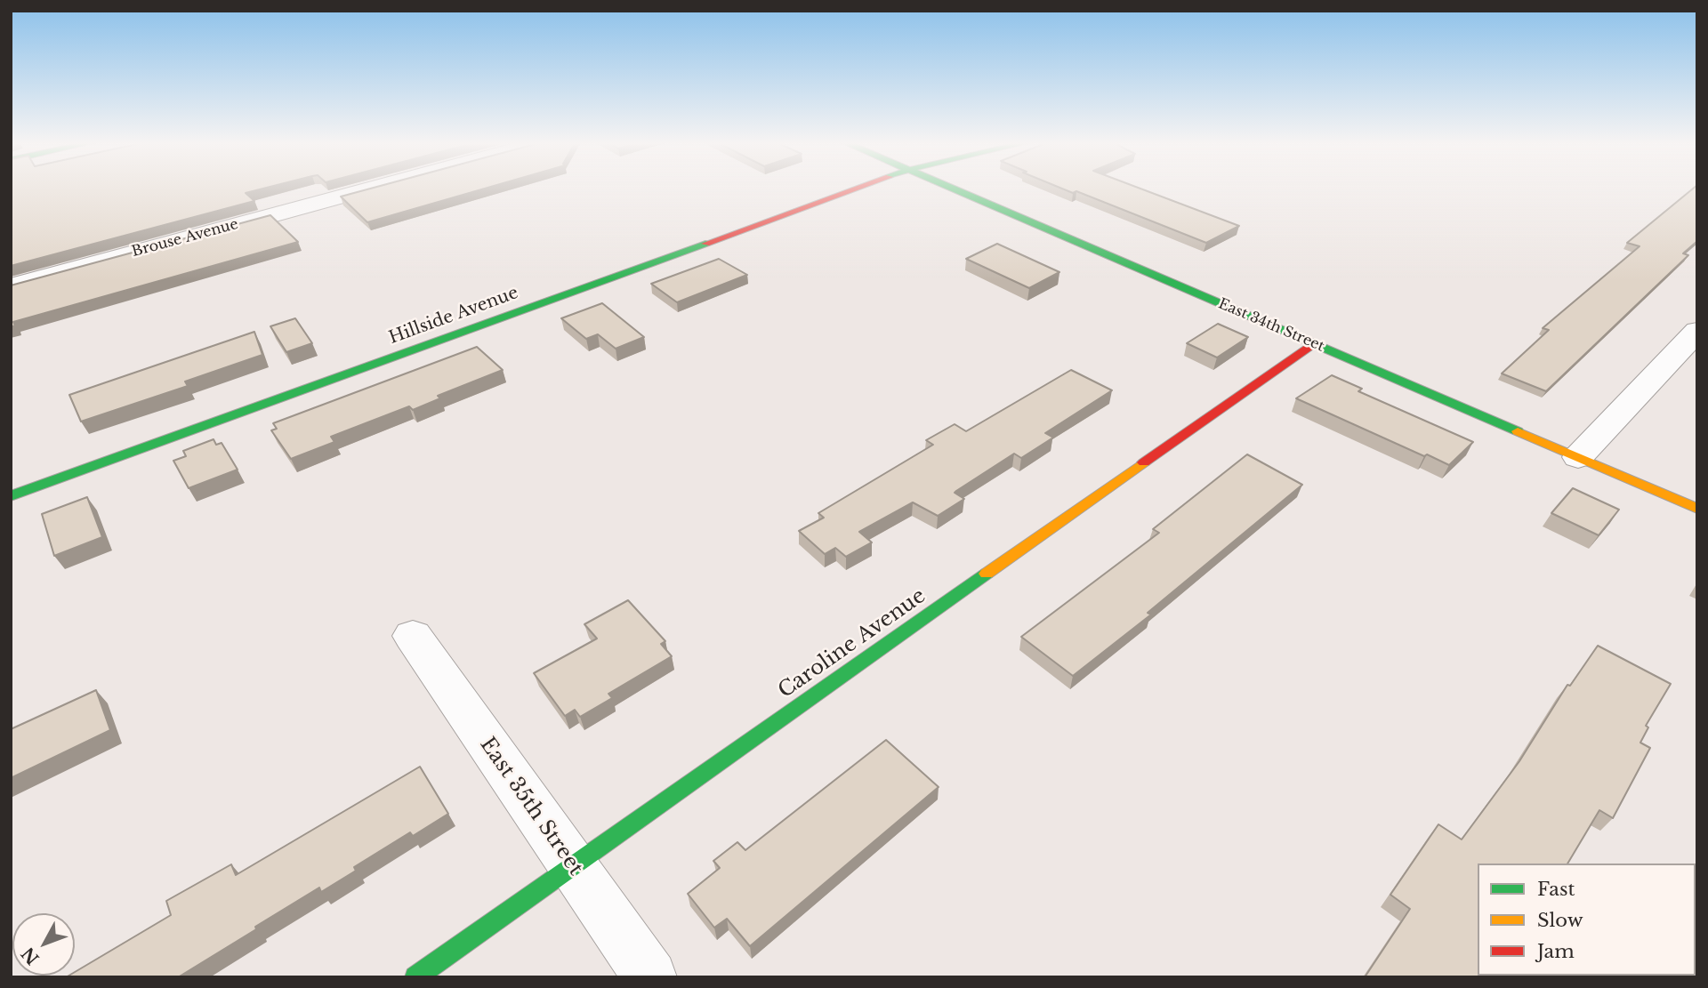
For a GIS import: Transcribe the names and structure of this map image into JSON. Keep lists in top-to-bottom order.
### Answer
{
  "streets": {
    "street": [
      "Brouse Avenue",
      "Hillside Avenue",
      "East 34th Street",
      "Caroline Avenue",
      "East 35th Street"
    ]
  },
  "crossings": [
    ["East 34th Street", "Caroline Avenue"],
    ["Caroline Avenue", "East 35th Street"]
  ],
  "legend": ["Fast", "Slow", "Jam"],
  "north": "bottom left"
}
